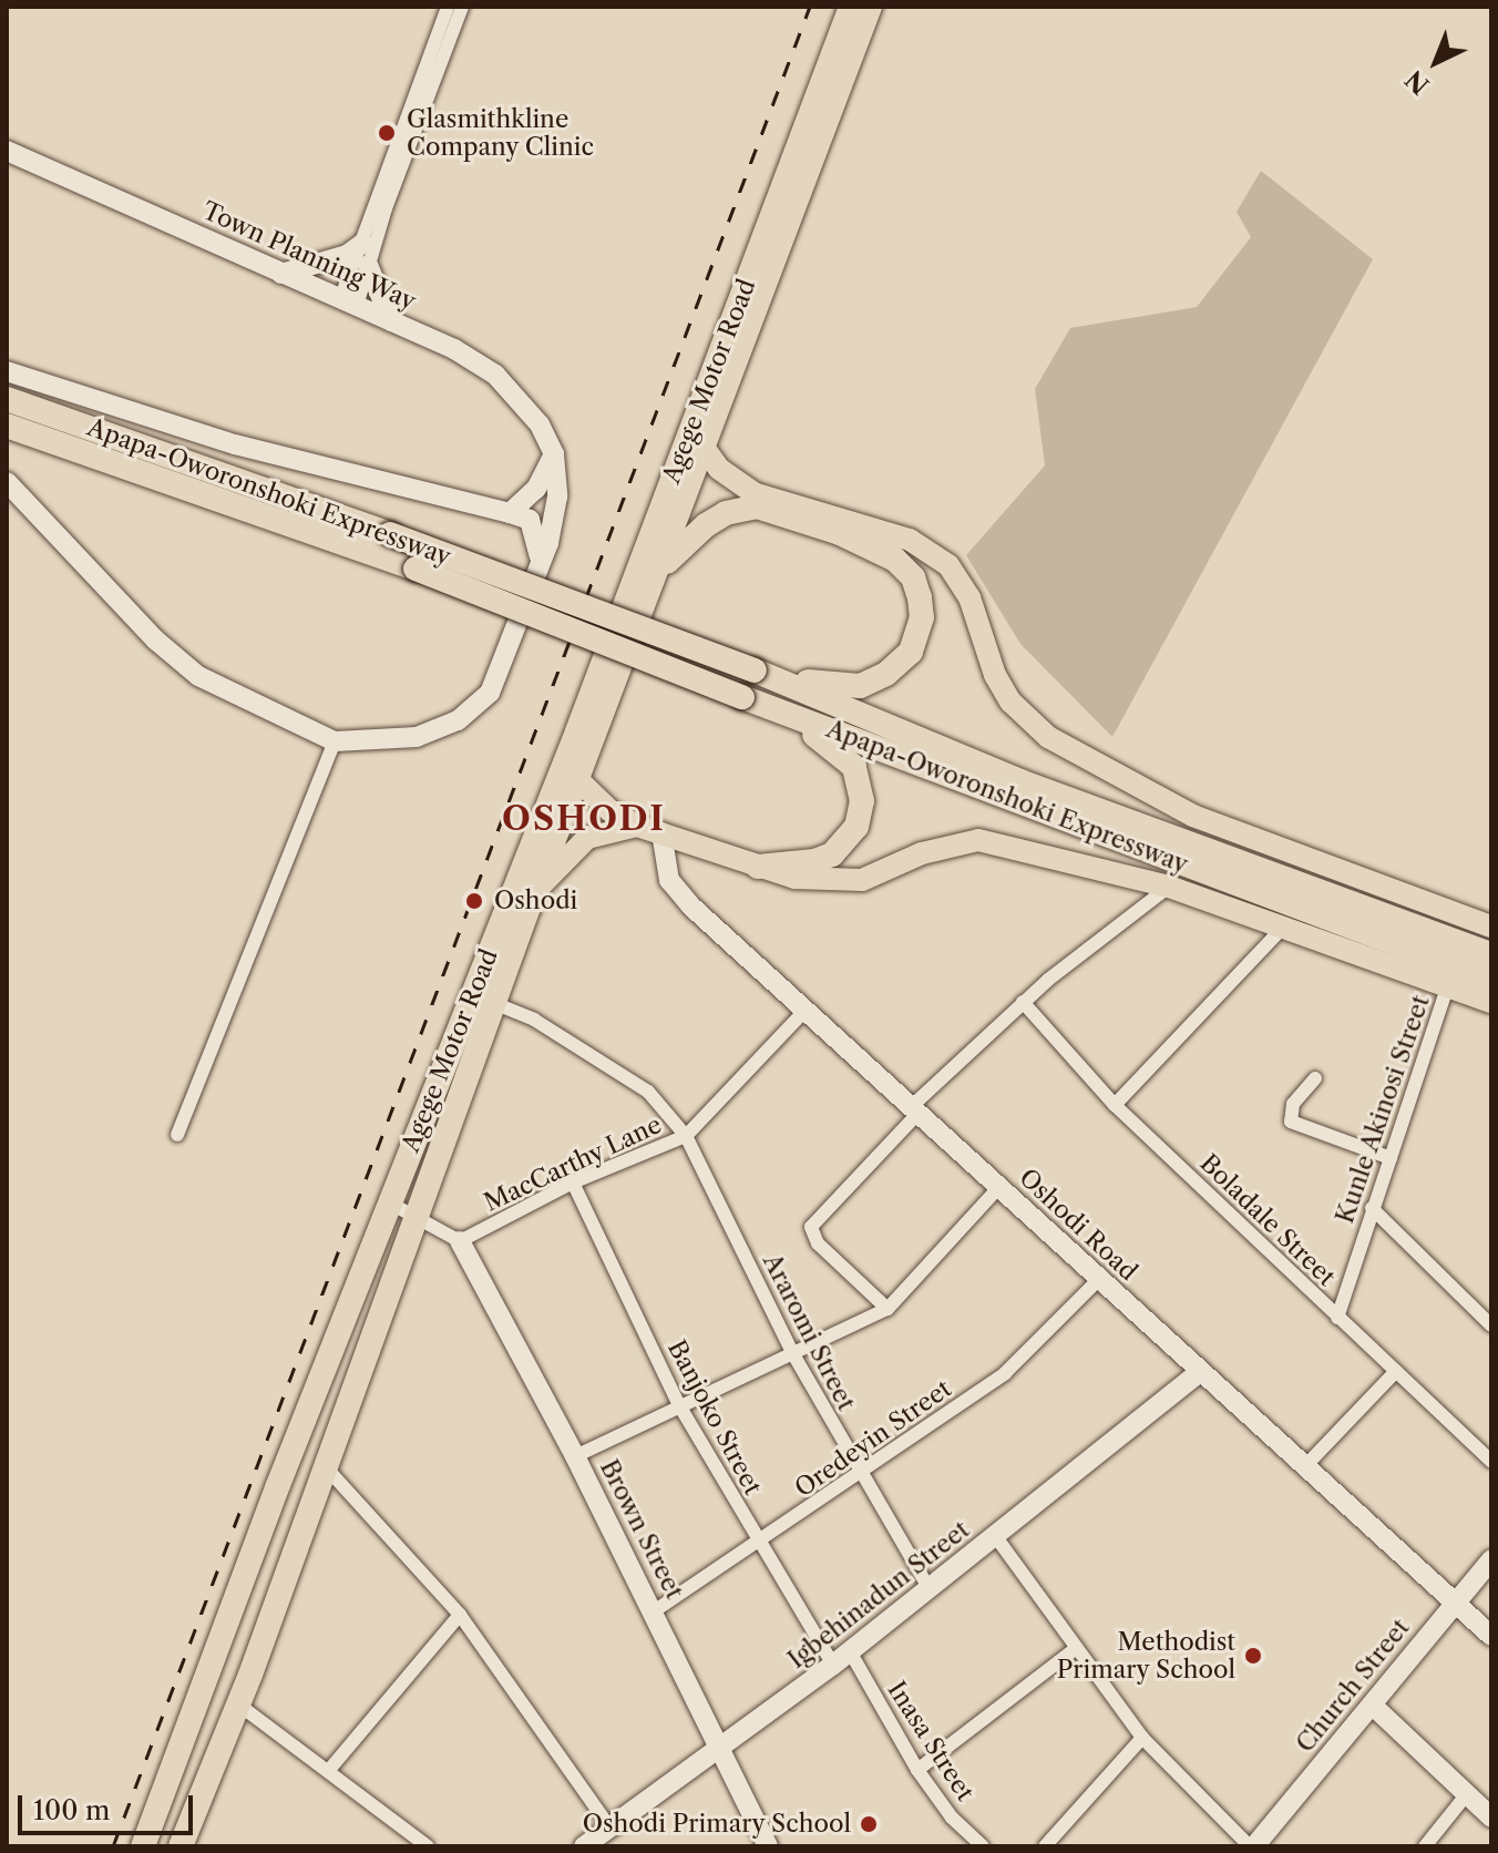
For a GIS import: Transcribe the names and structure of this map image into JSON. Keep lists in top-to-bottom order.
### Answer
{
  "streets": {
    "highway": ["Agege Motor Road", "Apapa-Oworonshoki Expressway"],
    "street": [
      "Town Planning Way",
      "Kunle Akinosi Street",
      "MacCarthy Lane",
      "Boladale Street",
      "Oshodi Road",
      "Araromi Street",
      "Banjoko Street",
      "Oredeyin Street",
      "Brown Street",
      "Igbehinadun Street",
      "Church Street",
      "Inasa Street"
    ]
  },
  "crossings": [
    ["Agege Motor Road", "Apapa-Oworonshoki Expressway"],
    ["Agege Motor Road", "Araromi Street"],
    ["Apapa-Oworonshoki Expressway", "Kunle Akinosi Street"],
    ["Apapa-Oworonshoki Expressway", "Oshodi Road"],
    ["Kunle Akinosi Street", "Boladale Street"],
    ["MacCarthy Lane", "Oshodi Road"],
    ["MacCarthy Lane", "Araromi Street"],
    ["MacCarthy Lane", "Banjoko Street"],
    ["MacCarthy Lane", "Brown Street"],
    ["Oshodi Road", "Oredeyin Street"],
    ["Oshodi Road", "Igbehinadun Street"],
    ["Oshodi Road", "Church Street"],
    ["Araromi Street", "Oredeyin Street"],
    ["Araromi Street", "Igbehinadun Street"],
    ["Banjoko Street", "Oredeyin Street"],
    ["Banjoko Street", "Igbehinadun Street"],
    ["Oredeyin Street", "Brown Street"],
    ["Brown Street", "Igbehinadun Street"],
    ["Igbehinadun Street", "Inasa Street"]
  ],
  "districts": ["OSHODI"],
  "places": [
    "Glasmithkline Company Clinic",
    "Oshodi",
    "Methodist Primary School",
    "Oshodi Primary School"
  ],
  "scale_bar": "100 m",
  "north": "bottom left"
}
